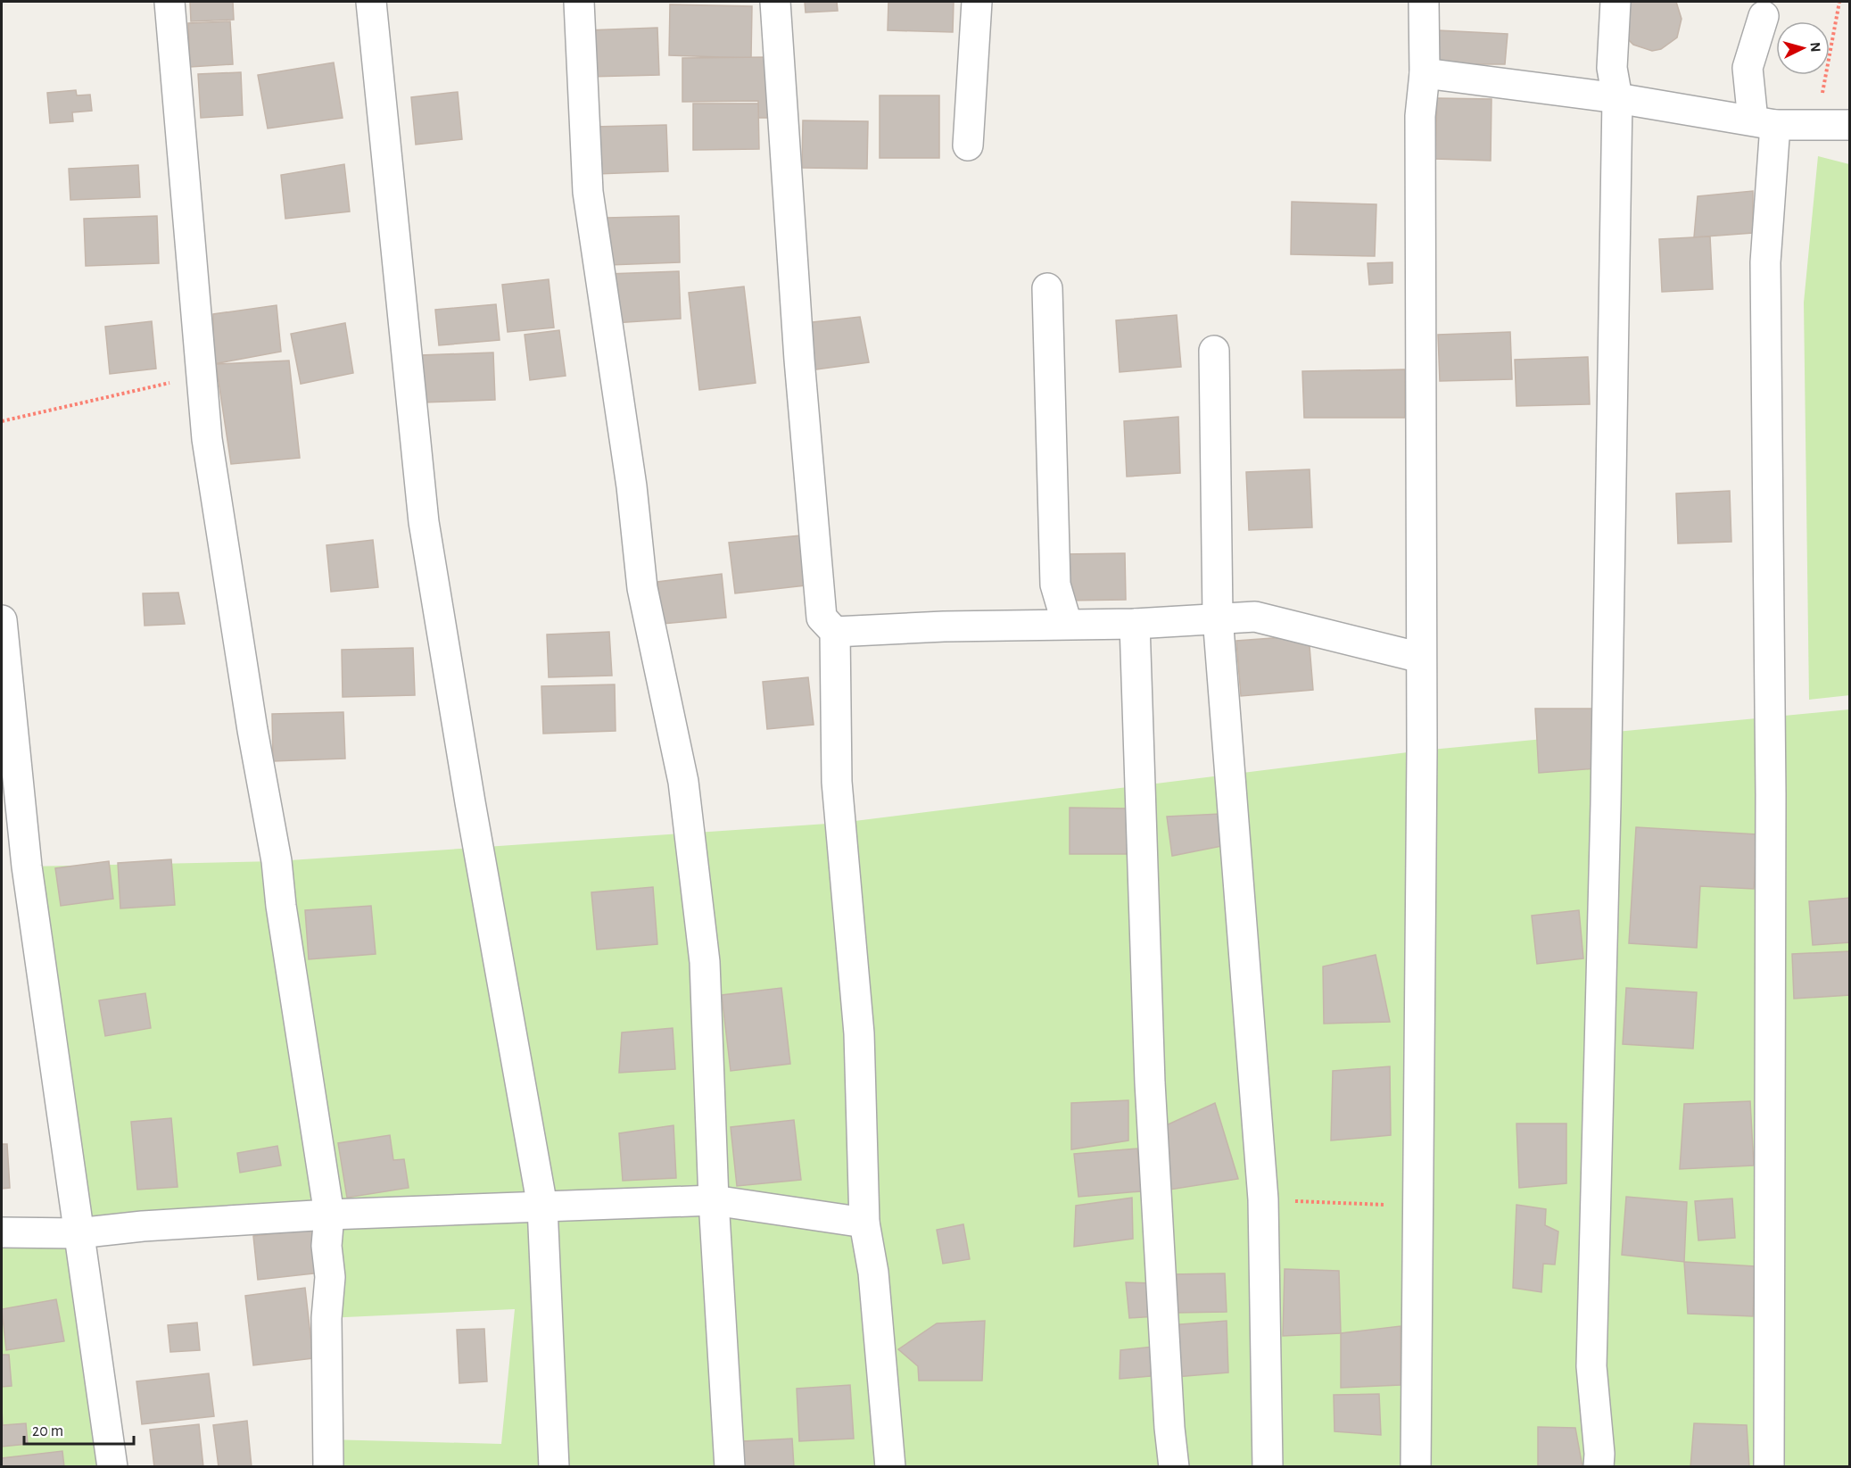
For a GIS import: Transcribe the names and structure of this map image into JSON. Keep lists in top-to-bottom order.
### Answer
{
  "scale_bar": "20 m",
  "north": "right"
}
